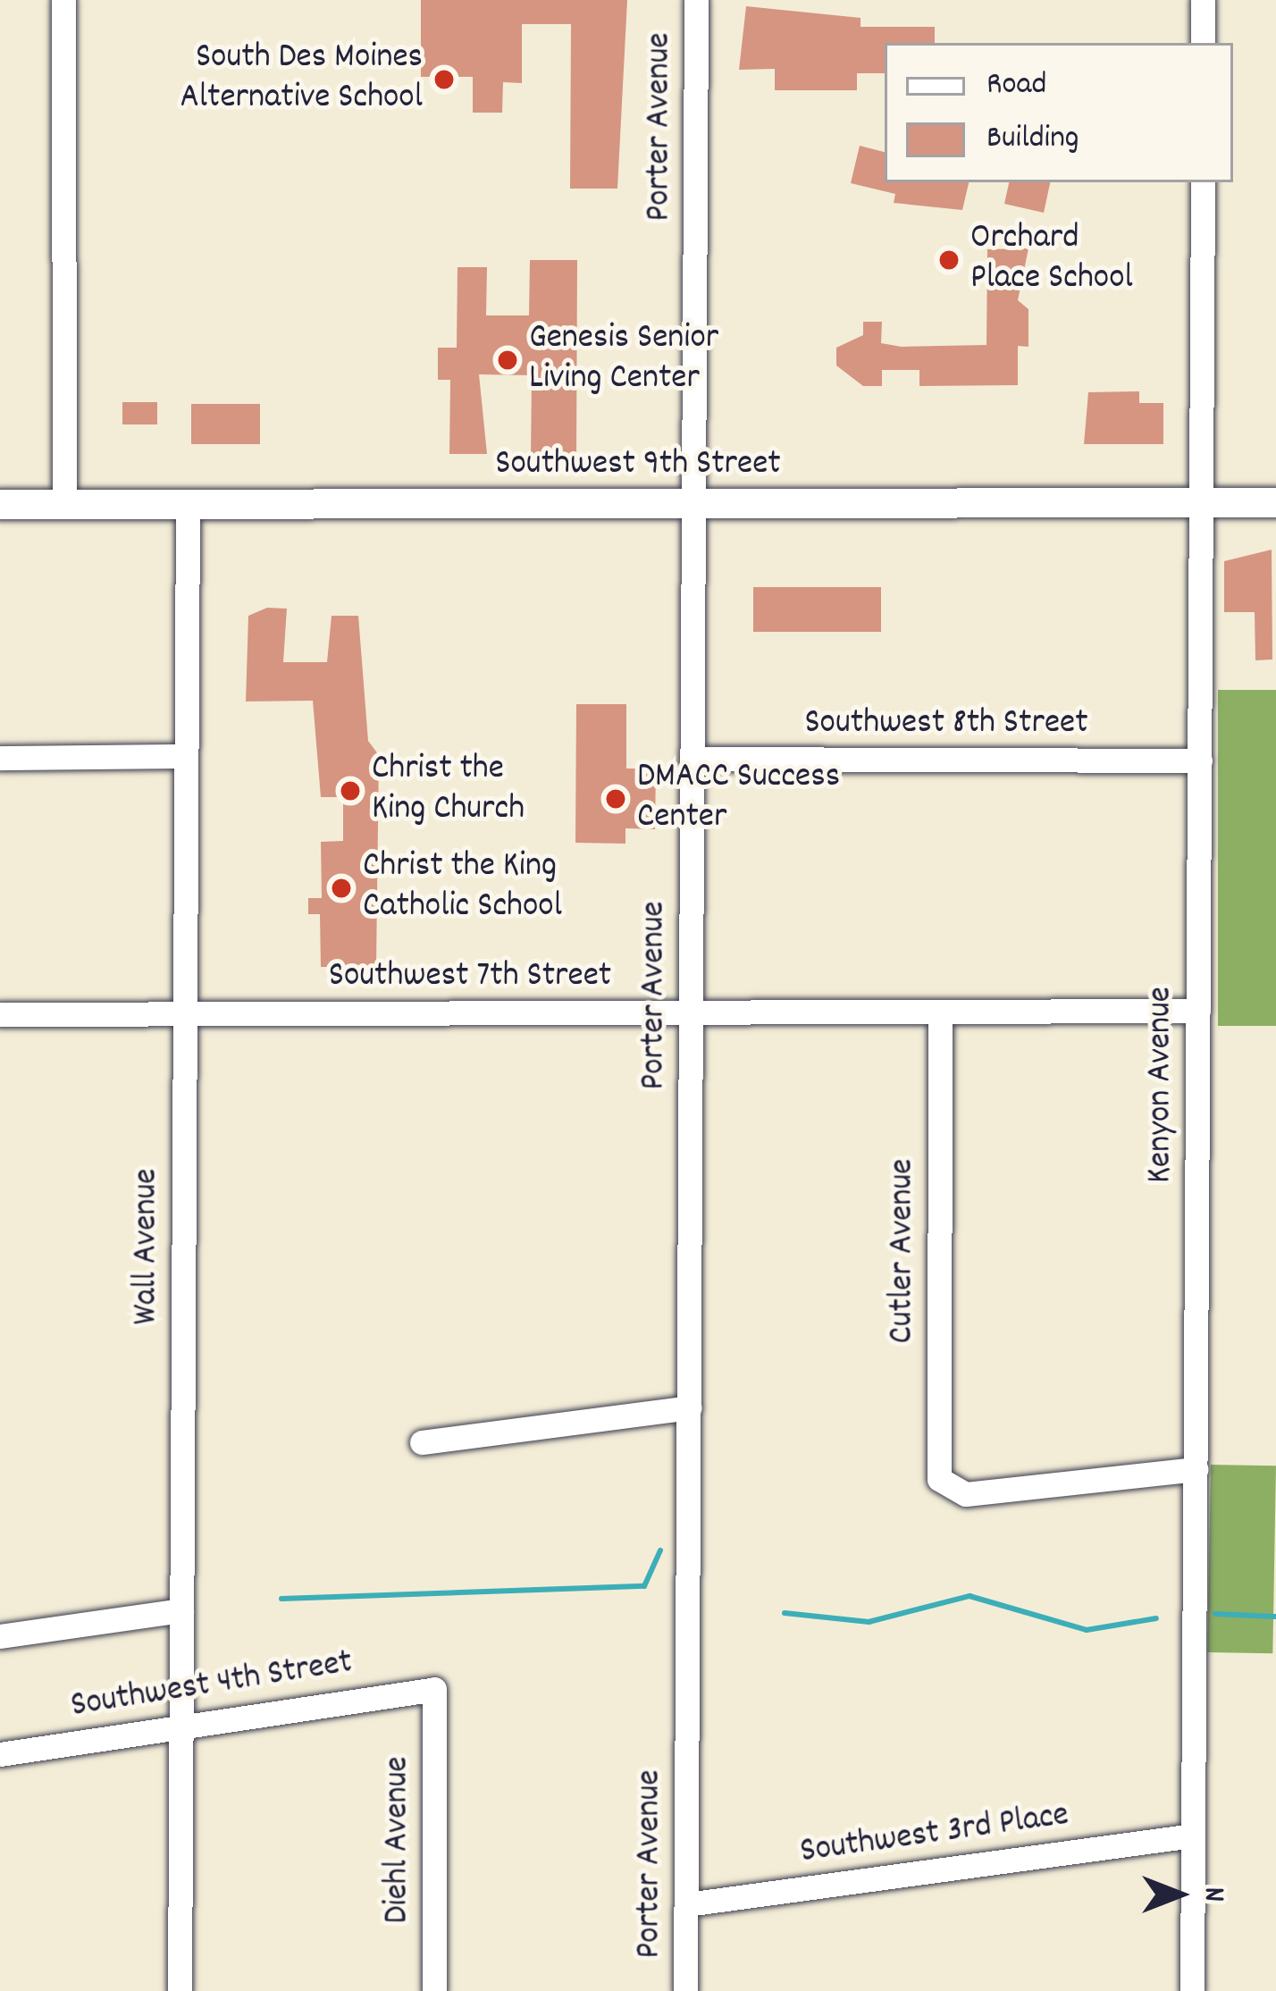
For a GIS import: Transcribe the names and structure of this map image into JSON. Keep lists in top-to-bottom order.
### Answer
{
  "streets": {
    "main road": ["Southwest 9th Street"],
    "street": [
      "Porter Avenue",
      "Southwest 8th Street",
      "Southwest 7th Street",
      "Kenyon Avenue",
      "Wall Avenue",
      "Cutler Avenue",
      "Southwest 4th Street",
      "Southwest 3rd Place",
      "Diehl Avenue"
    ]
  },
  "crossings": [
    ["Porter Avenue", "Southwest 9th Street"],
    ["Porter Avenue", "Southwest 8th Street"],
    ["Porter Avenue", "Southwest 7th Street"],
    ["Porter Avenue", "Southwest 3rd Place"],
    ["Southwest 9th Street", "Kenyon Avenue"],
    ["Southwest 9th Street", "Wall Avenue"],
    ["Southwest 8th Street", "Kenyon Avenue"],
    ["Southwest 7th Street", "Kenyon Avenue"],
    ["Southwest 7th Street", "Wall Avenue"],
    ["Southwest 7th Street", "Cutler Avenue"],
    ["Kenyon Avenue", "Cutler Avenue"],
    ["Kenyon Avenue", "Southwest 3rd Place"],
    ["Wall Avenue", "Southwest 4th Street"],
    ["Southwest 4th Street", "Diehl Avenue"]
  ],
  "places": [
    "South Des Moines Alternative School",
    "Orchard Place School",
    "Genesis Senior Living Center",
    "Christ the King Church",
    "DMACC Success Center",
    "Christ the King Catholic School"
  ],
  "legend": ["Road", "Building"],
  "north": "right"
}
